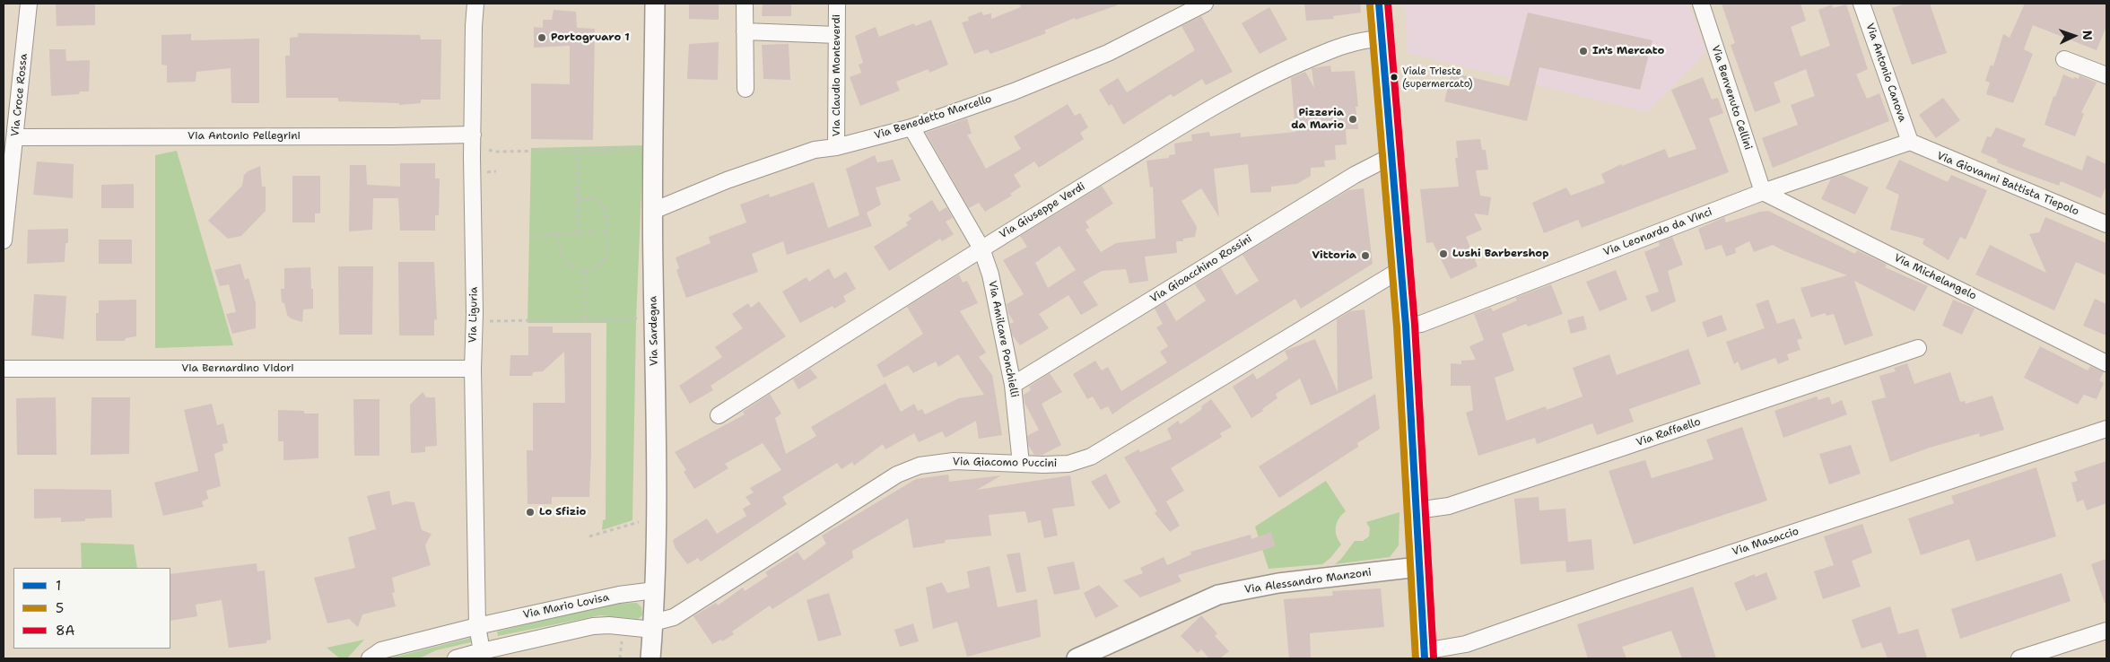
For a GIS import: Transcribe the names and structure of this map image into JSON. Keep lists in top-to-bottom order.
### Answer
{
  "streets": {
    "street": [
      "Via Antonio Canova",
      "Via Claudio Monteverdi",
      "Via Croce Rossa",
      "Via Benvenuto Cellini",
      "Via Benedetto Marcello",
      "Via Antonio Pellegrini",
      "Via Giovanni Battista Tiepolo",
      "Via Giuseppe Verdi",
      "Via Leonardo da Vinci",
      "Via Gioacchino Rossini",
      "Via Michelangelo",
      "Via Liguria",
      "Via Sardegna",
      "Via Amilcare Ponchielli",
      "Via Bernardino Vidori",
      "Via Raffaello",
      "Via Giacomo Puccini",
      "Via Masaccio",
      "Via Alessandro Manzoni",
      "Via Mario Lovisa"
    ]
  },
  "crossings": [
    ["Via Antonio Canova", "Via Giovanni Battista Tiepolo"],
    ["Via Antonio Canova", "Via Leonardo da Vinci"],
    ["Via Claudio Monteverdi", "Via Benedetto Marcello"],
    ["Via Croce Rossa", "Via Antonio Pellegrini"],
    ["Via Benvenuto Cellini", "Via Leonardo da Vinci"],
    ["Via Benvenuto Cellini", "Via Michelangelo"],
    ["Via Benedetto Marcello", "Via Sardegna"],
    ["Via Benedetto Marcello", "Via Amilcare Ponchielli"],
    ["Via Antonio Pellegrini", "Via Liguria"],
    ["Via Giovanni Battista Tiepolo", "Via Leonardo da Vinci"],
    ["Via Giuseppe Verdi", "Via Amilcare Ponchielli"],
    ["Via Leonardo da Vinci", "Via Michelangelo"],
    ["Via Gioacchino Rossini", "Via Amilcare Ponchielli"],
    ["Via Liguria", "Via Bernardino Vidori"],
    ["Via Liguria", "Via Mario Lovisa"],
    ["Via Sardegna", "Via Giacomo Puccini"],
    ["Via Sardegna", "Via Mario Lovisa"],
    ["Via Amilcare Ponchielli", "Via Giacomo Puccini"]
  ],
  "places": [
    "Portogruaro 1",
    "In's Mercato",
    "Viale Trieste (supermercato)",
    "Pizzeria da Mario",
    "Lushi Barbershop",
    "Vittoria",
    "Lo Sfizio"
  ],
  "lines": ["transit line 1", "transit line 8A", "transit line 5"],
  "legend": ["1", "5", "8A"],
  "north": "right"
}
